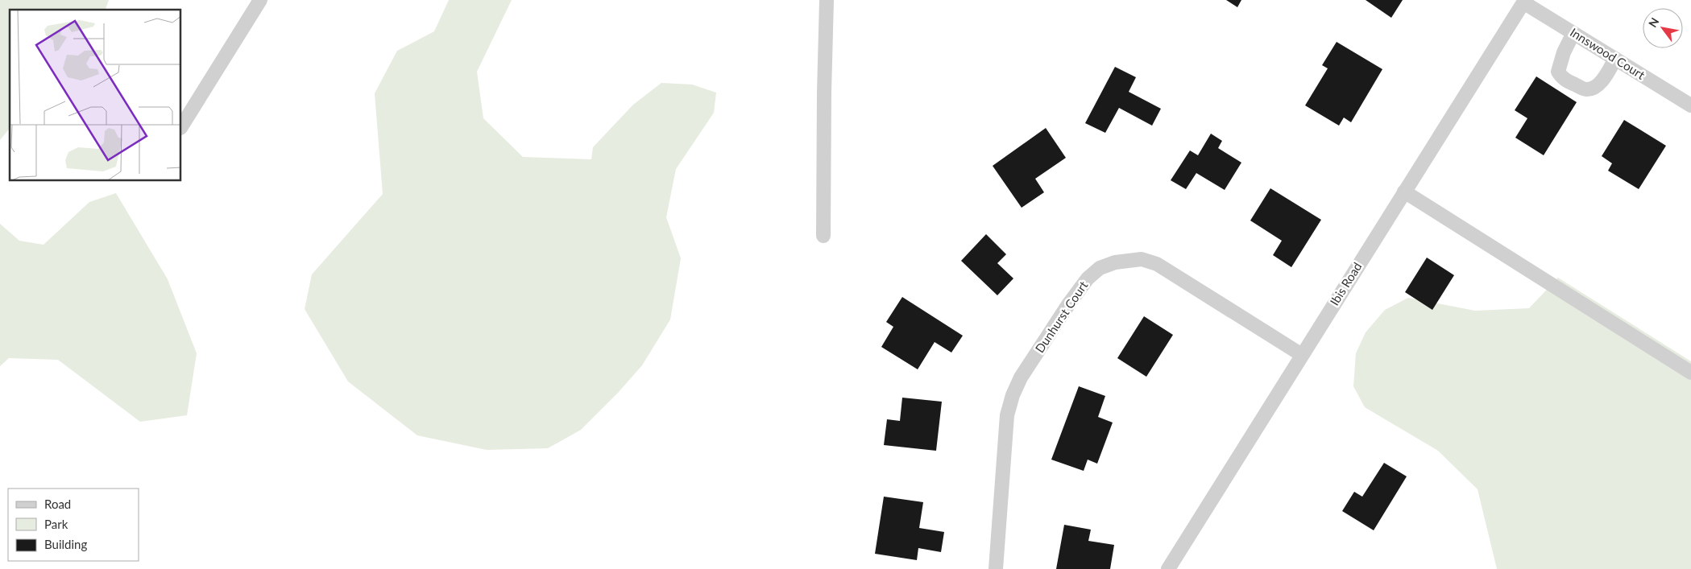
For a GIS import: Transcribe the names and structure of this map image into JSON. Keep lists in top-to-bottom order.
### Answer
{
  "streets": {
    "street": ["Innswood Court", "Ibis Road", "Dunhurst Court"]
  },
  "crossings": [
    ["Innswood Court", "Ibis Road"],
    ["Ibis Road", "Dunhurst Court"]
  ],
  "legend": ["Road", "Park", "Building"],
  "north": "top left"
}
